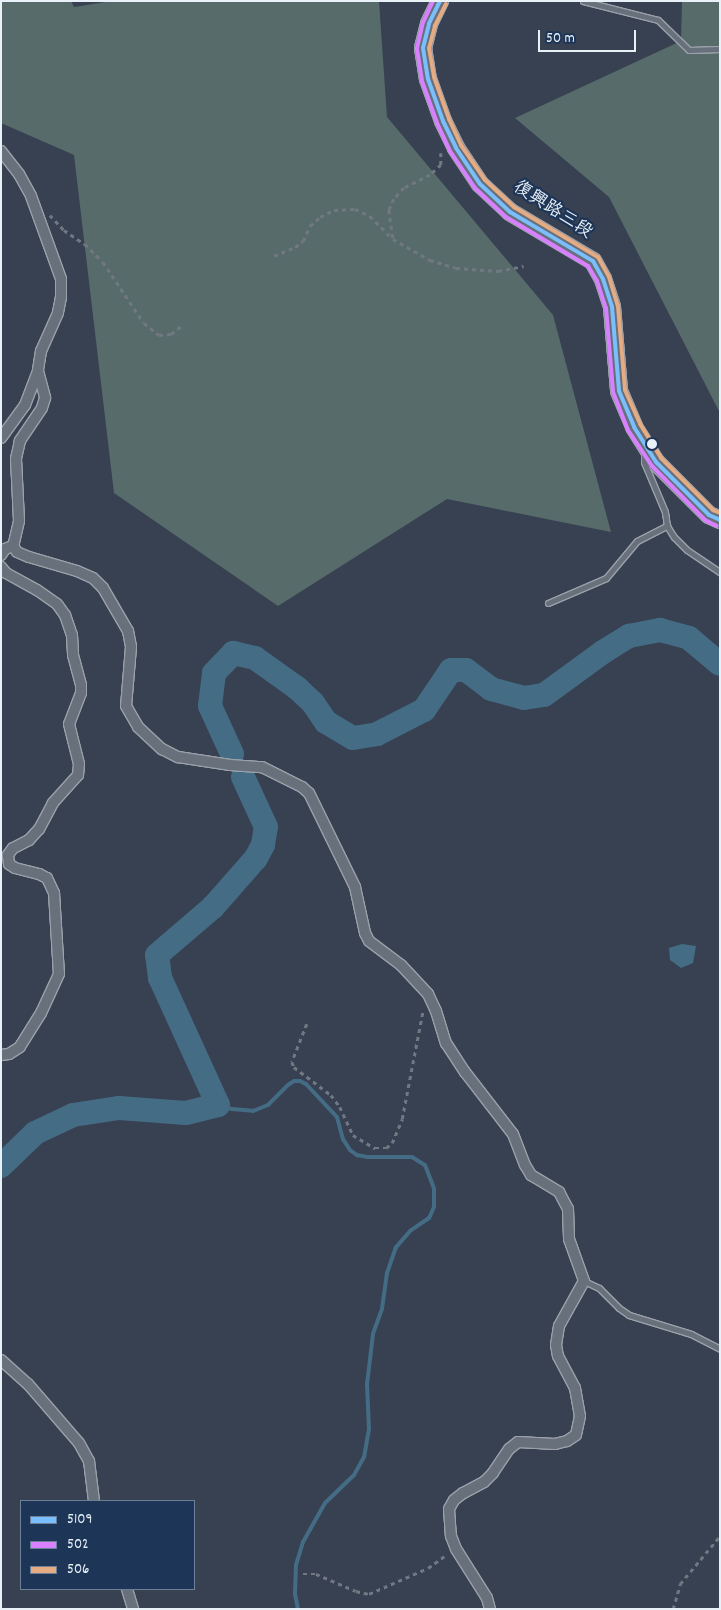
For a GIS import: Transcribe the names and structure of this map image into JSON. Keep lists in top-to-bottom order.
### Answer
{
  "streets": {
    "main road": ["復興路三段"]
  },
  "lines": ["transit line 5109", "transit line 502", "transit line 506"],
  "legend": ["5109", "502", "506"],
  "scale_bar": "50 m"
}
